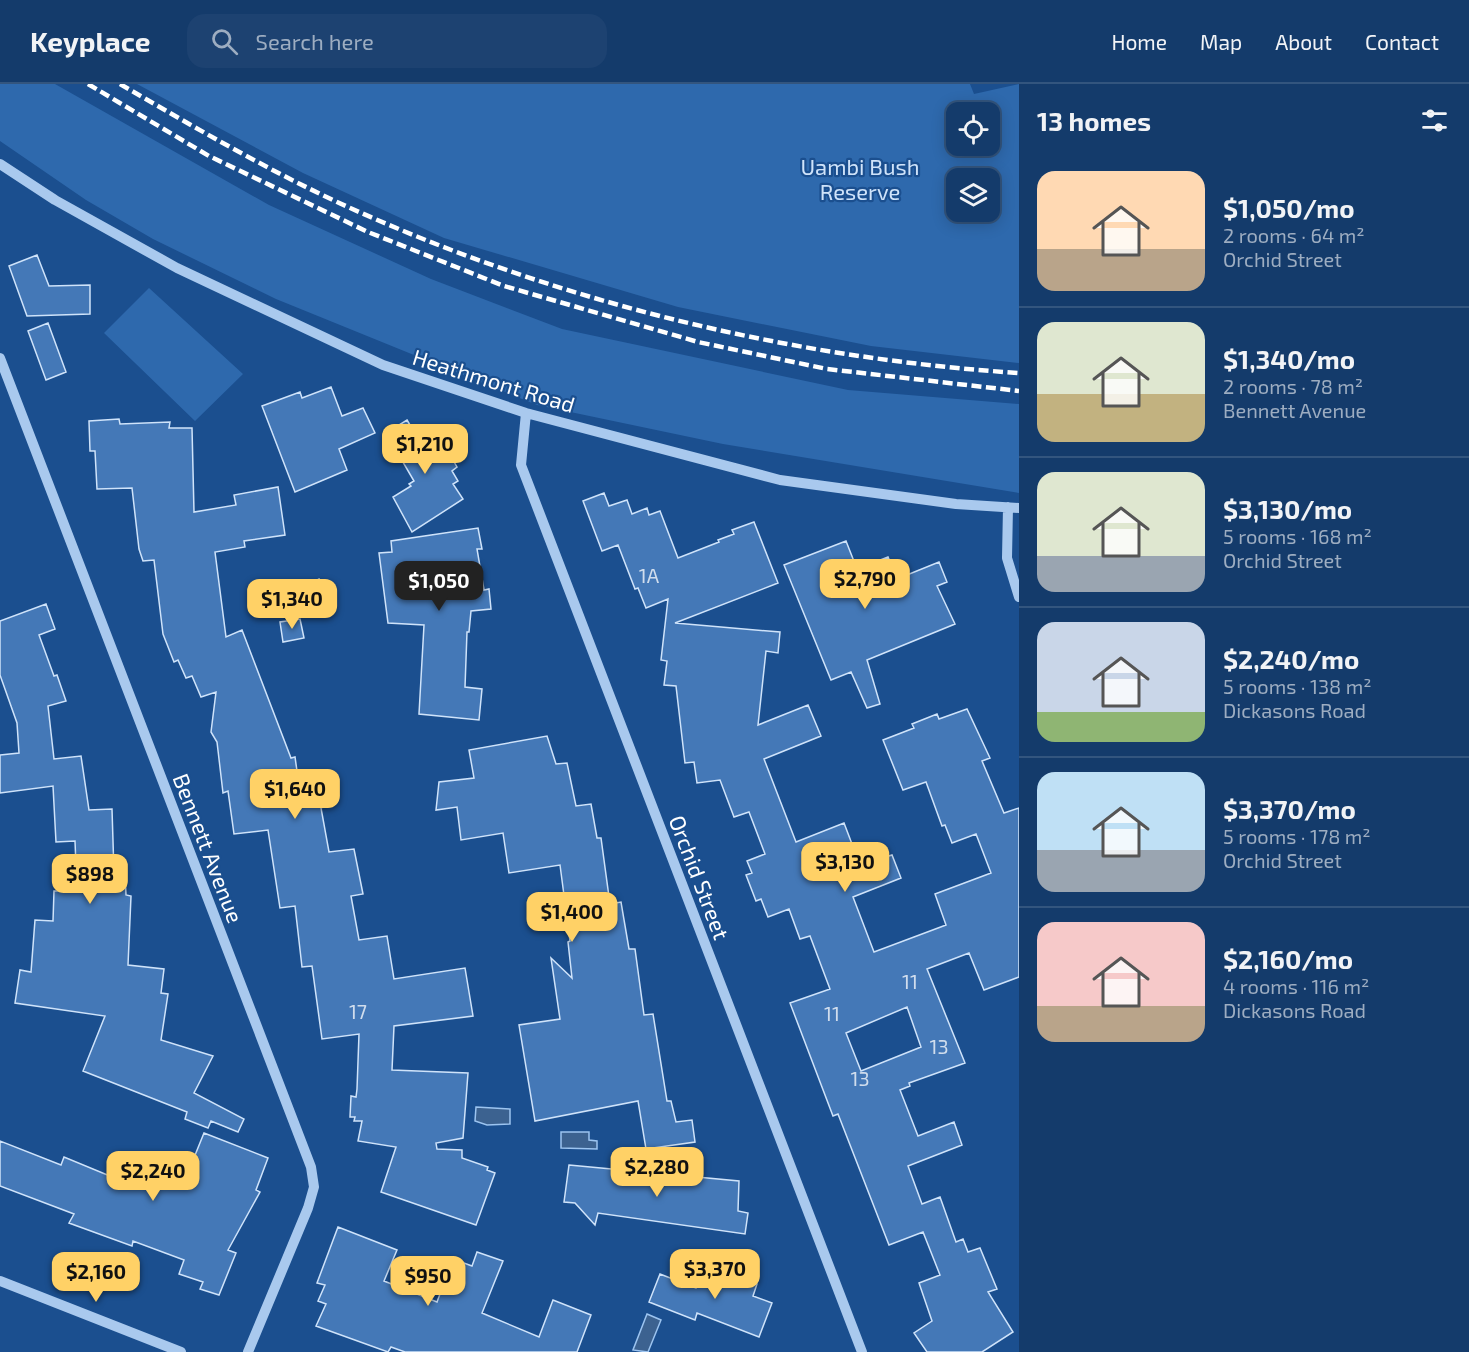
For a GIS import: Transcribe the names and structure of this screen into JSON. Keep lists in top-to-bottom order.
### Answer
{
  "streets": {
    "street": ["Heathmont Road", "Bennett Avenue", "Orchid Street"]
  },
  "crossings": [
    ["Heathmont Road", "Orchid Street"]
  ],
  "parks": ["Uambi Bush Reserve"],
  "house_numbers": [
    "1A",
    "11",
    "17",
    "11",
    "13",
    "13"
  ],
  "page": {
    "header": "Keyplace",
    "search": "Search here",
    "nav": [
      "Home",
      "Map",
      "About",
      "Contact"
    ],
    "heading": "13 homes",
    "list": [
      {
        "name": "$1,050/mo",
        "note": "2 rooms · 64 m² · Orchid Street"
      },
      {
        "name": "$1,340/mo",
        "note": "2 rooms · 78 m² · Bennett Avenue"
      },
      {
        "name": "$3,130/mo",
        "note": "5 rooms · 168 m² · Orchid Street"
      },
      {
        "name": "$2,240/mo",
        "note": "5 rooms · 138 m² · Dickasons Road"
      },
      {
        "name": "$3,370/mo",
        "note": "5 rooms · 178 m² · Orchid Street"
      },
      {
        "name": "$2,160/mo",
        "note": "4 rooms · 116 m² · Dickasons Road"
      }
    ],
    "price": [
      "$1,210",
      "$2,790",
      "$1,050",
      "$1,340",
      "$1,640",
      "$3,130",
      "$898",
      "$1,400",
      "$2,280",
      "$2,240",
      "$3,370",
      "$2,160",
      "$950"
    ]
  }
}
